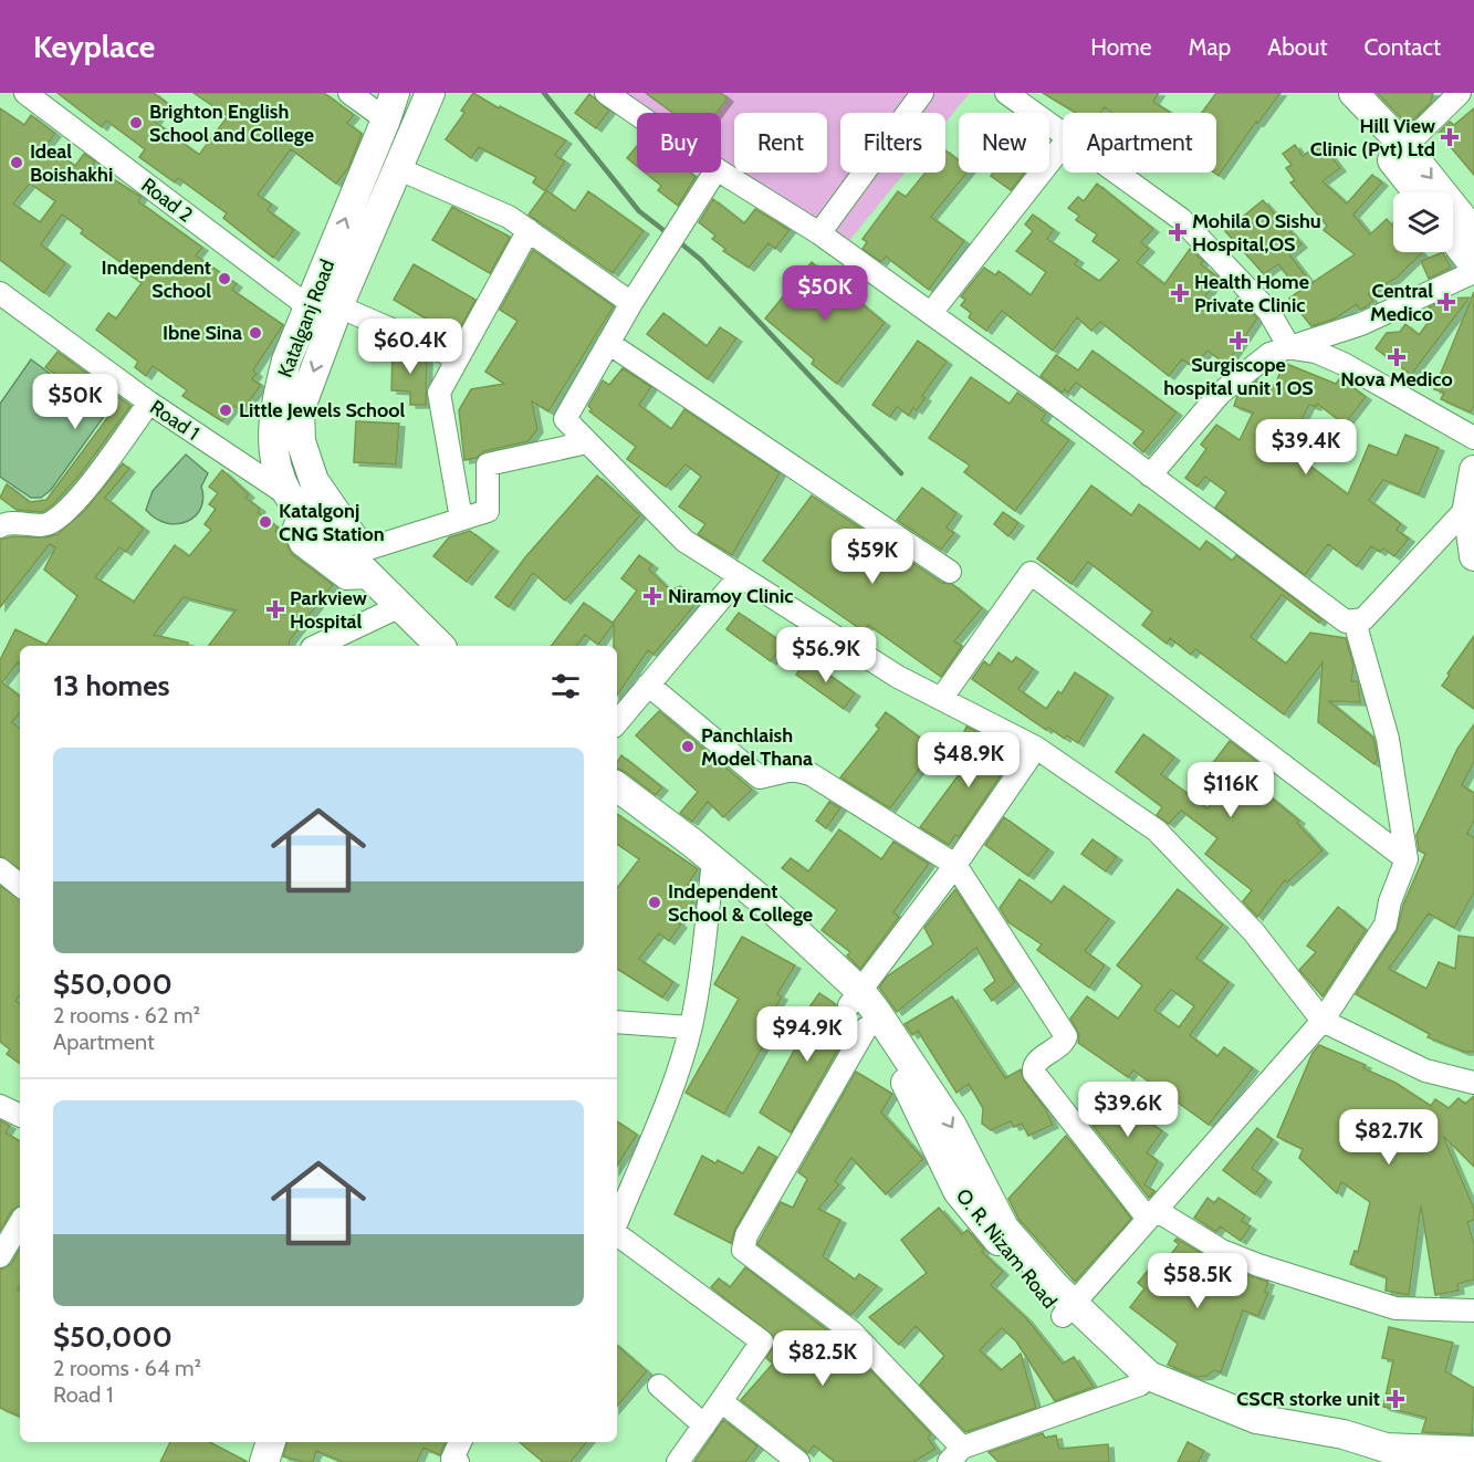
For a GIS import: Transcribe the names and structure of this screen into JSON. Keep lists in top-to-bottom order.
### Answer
{
  "streets": {
    "main road": ["Katalganj Road", "O. R. Nizam Road"],
    "street": ["Road 2", "Road 1"]
  },
  "crossings": [
    ["Road 2", "Katalganj Road"],
    ["Katalganj Road", "Road 1"]
  ],
  "places": {
    "other": [
      "Brighton English School and College",
      "Ideal Boishakhi",
      "Independent School",
      "Ibne Sina",
      "Little Jewels School",
      "Katalgonj CNG Station",
      "Panchlaish Model Thana",
      "Independent School & College"
    ],
    "health": [
      "Hill View Clinic (Pvt) Ltd",
      "Mohila O Sishu Hospital,OS",
      "Health Home Private Clinic",
      "Central Medico",
      "Surgiscope hospital unit 1 OS",
      "Nova Medico",
      "Niramoy Clinic",
      "Parkview Hospital",
      "CSCR storke unit"
    ]
  },
  "page": {
    "header": "Keyplace",
    "nav": [
      "Home",
      "Map",
      "About",
      "Contact"
    ],
    "chip": [
      "Buy",
      "Rent",
      "Filters",
      "New",
      "Apartment"
    ],
    "price": [
      "$50K",
      "$60.4K",
      "$50K",
      "$39.4K",
      "$59K",
      "$56.9K",
      "$48.9K",
      "$116K",
      "$94.9K",
      "$39.6K",
      "$82.7K",
      "$58.5K",
      "$82.5K"
    ],
    "heading": "13 homes",
    "list": [
      {
        "name": "$50,000",
        "note": "2 rooms · 62 m² · Apartment"
      },
      {
        "name": "$50,000",
        "note": "2 rooms · 64 m² · Road 1"
      }
    ]
  }
}
